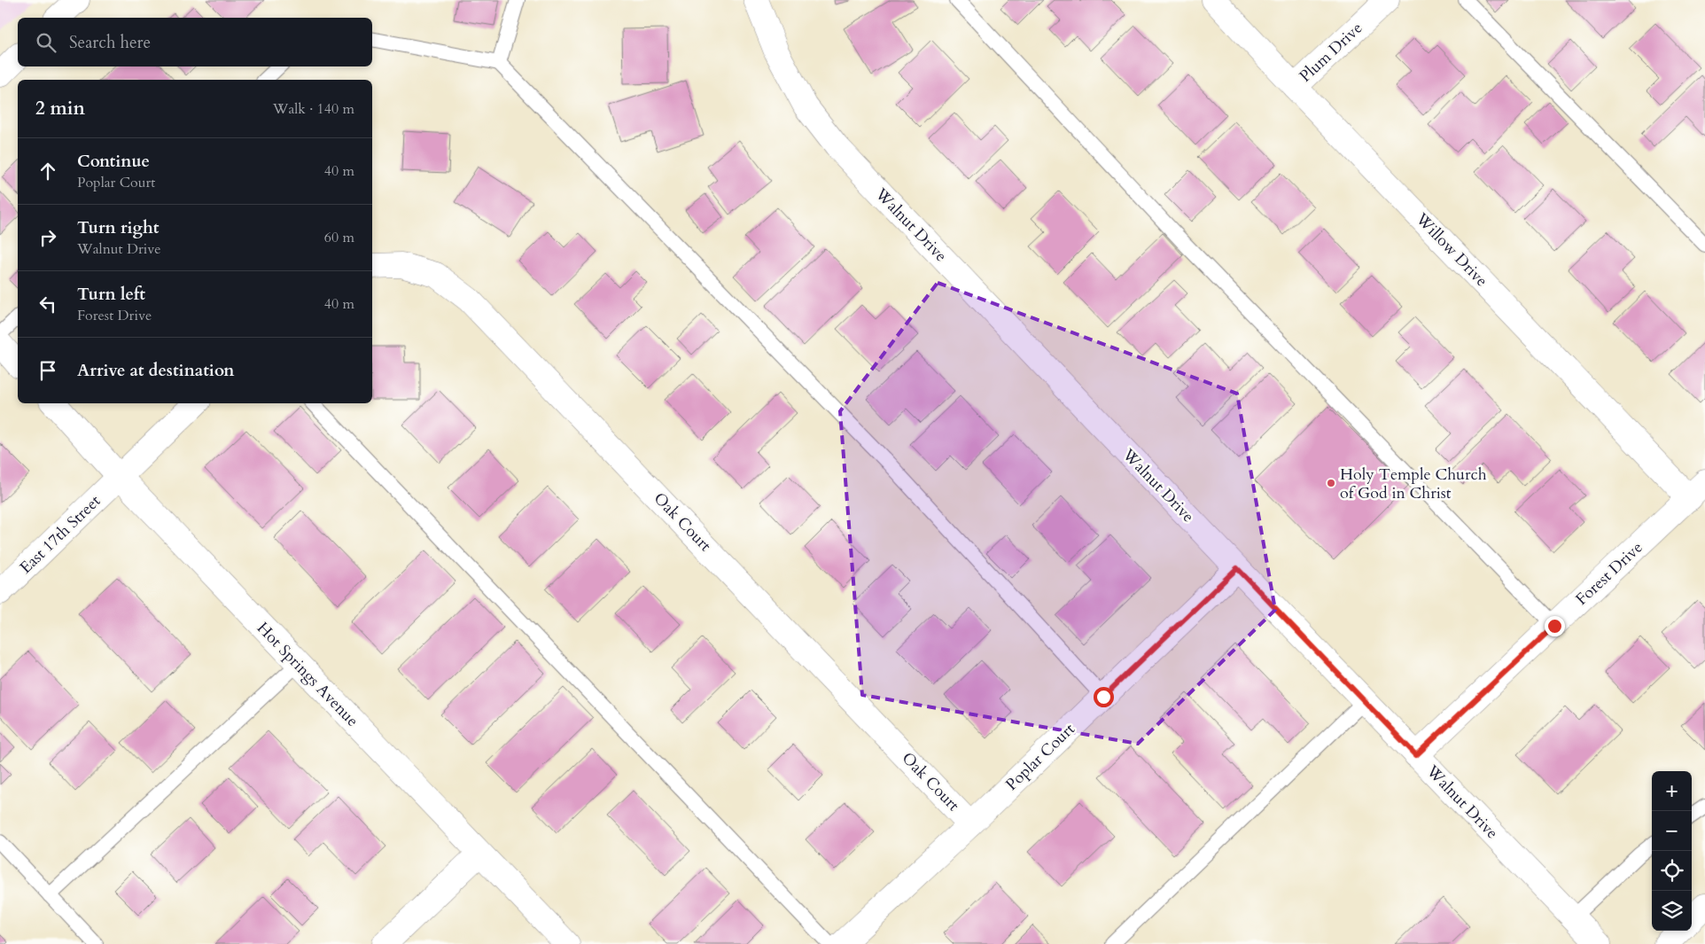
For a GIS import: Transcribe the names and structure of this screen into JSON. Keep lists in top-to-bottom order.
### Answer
{
  "streets": {
    "street": [
      "Plum Drive",
      "Walnut Drive",
      "Willow Drive",
      "Oak Court",
      "East 17th Street",
      "Forest Drive",
      "Hot Springs Avenue",
      "Poplar Court"
    ]
  },
  "crossings": [
    ["Plum Drive", "Willow Drive"],
    ["Walnut Drive", "Forest Drive"],
    ["Walnut Drive", "Poplar Court"],
    ["Willow Drive", "Forest Drive"],
    ["Oak Court", "Poplar Court"],
    ["East 17th Street", "Hot Springs Avenue"]
  ],
  "places": ["Holy Temple Church of God in Christ"],
  "page": {
    "search": "Search here",
    "heading": ["2 min", "Walk · 140 m"],
    "list": [
      ["Continue", "Poplar Court", "40 m"],
      ["Turn right", "Walnut Drive", "60 m"],
      ["Turn left", "Forest Drive", "40 m"],
      "Arrive at destination"
    ],
    "map_buttons": ["+", "−"]
  }
}
